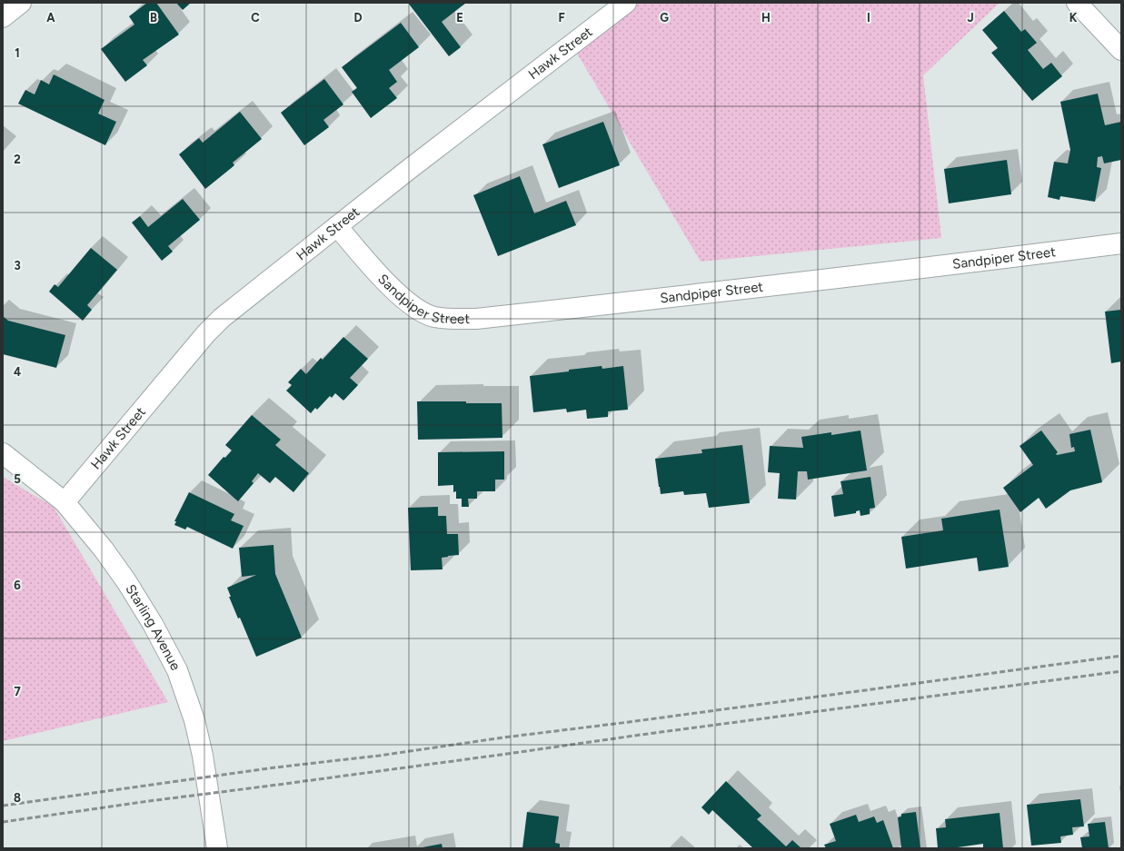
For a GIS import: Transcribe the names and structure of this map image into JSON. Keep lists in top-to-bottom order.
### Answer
{
  "streets": {
    "street": ["Hawk Street", "Sandpiper Street", "Starling Avenue"]
  },
  "crossings": [
    ["Hawk Street", "Sandpiper Street"],
    ["Hawk Street", "Starling Avenue"]
  ],
  "grid": {
    "columns": [
      "A",
      "B",
      "C",
      "D",
      "E",
      "F",
      "G",
      "H",
      "I",
      "J",
      "K"
    ],
    "rows": [
      "1",
      "2",
      "3",
      "4",
      "5",
      "6",
      "7",
      "8"
    ]
  }
}
